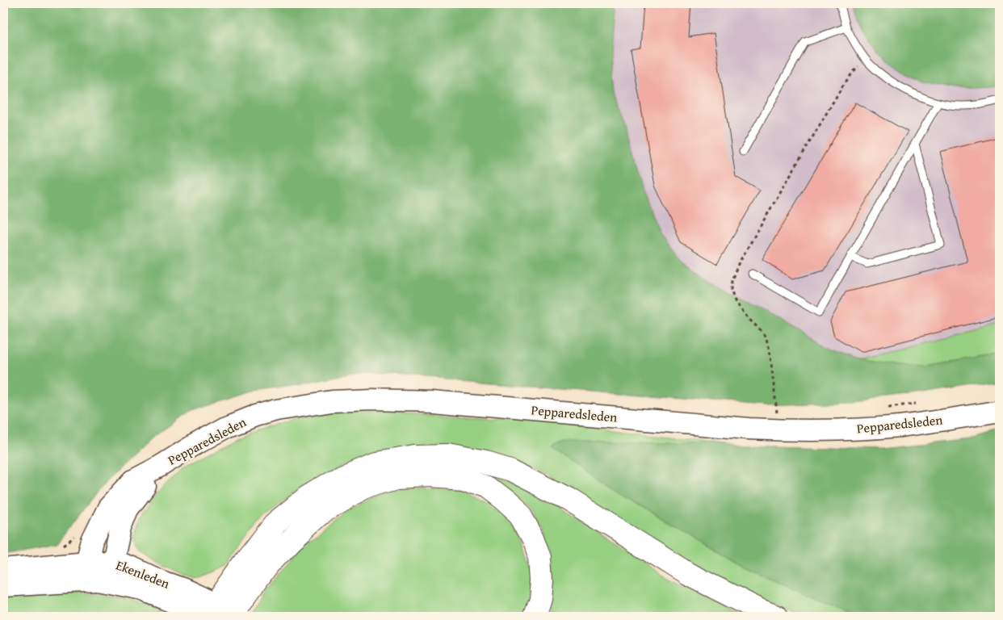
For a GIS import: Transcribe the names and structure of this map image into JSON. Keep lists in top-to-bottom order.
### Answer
{
  "streets": {
    "street": ["Pepparedsleden", "Ekenleden"]
  },
  "crossings": [
    ["Pepparedsleden", "Ekenleden"]
  ]
}
